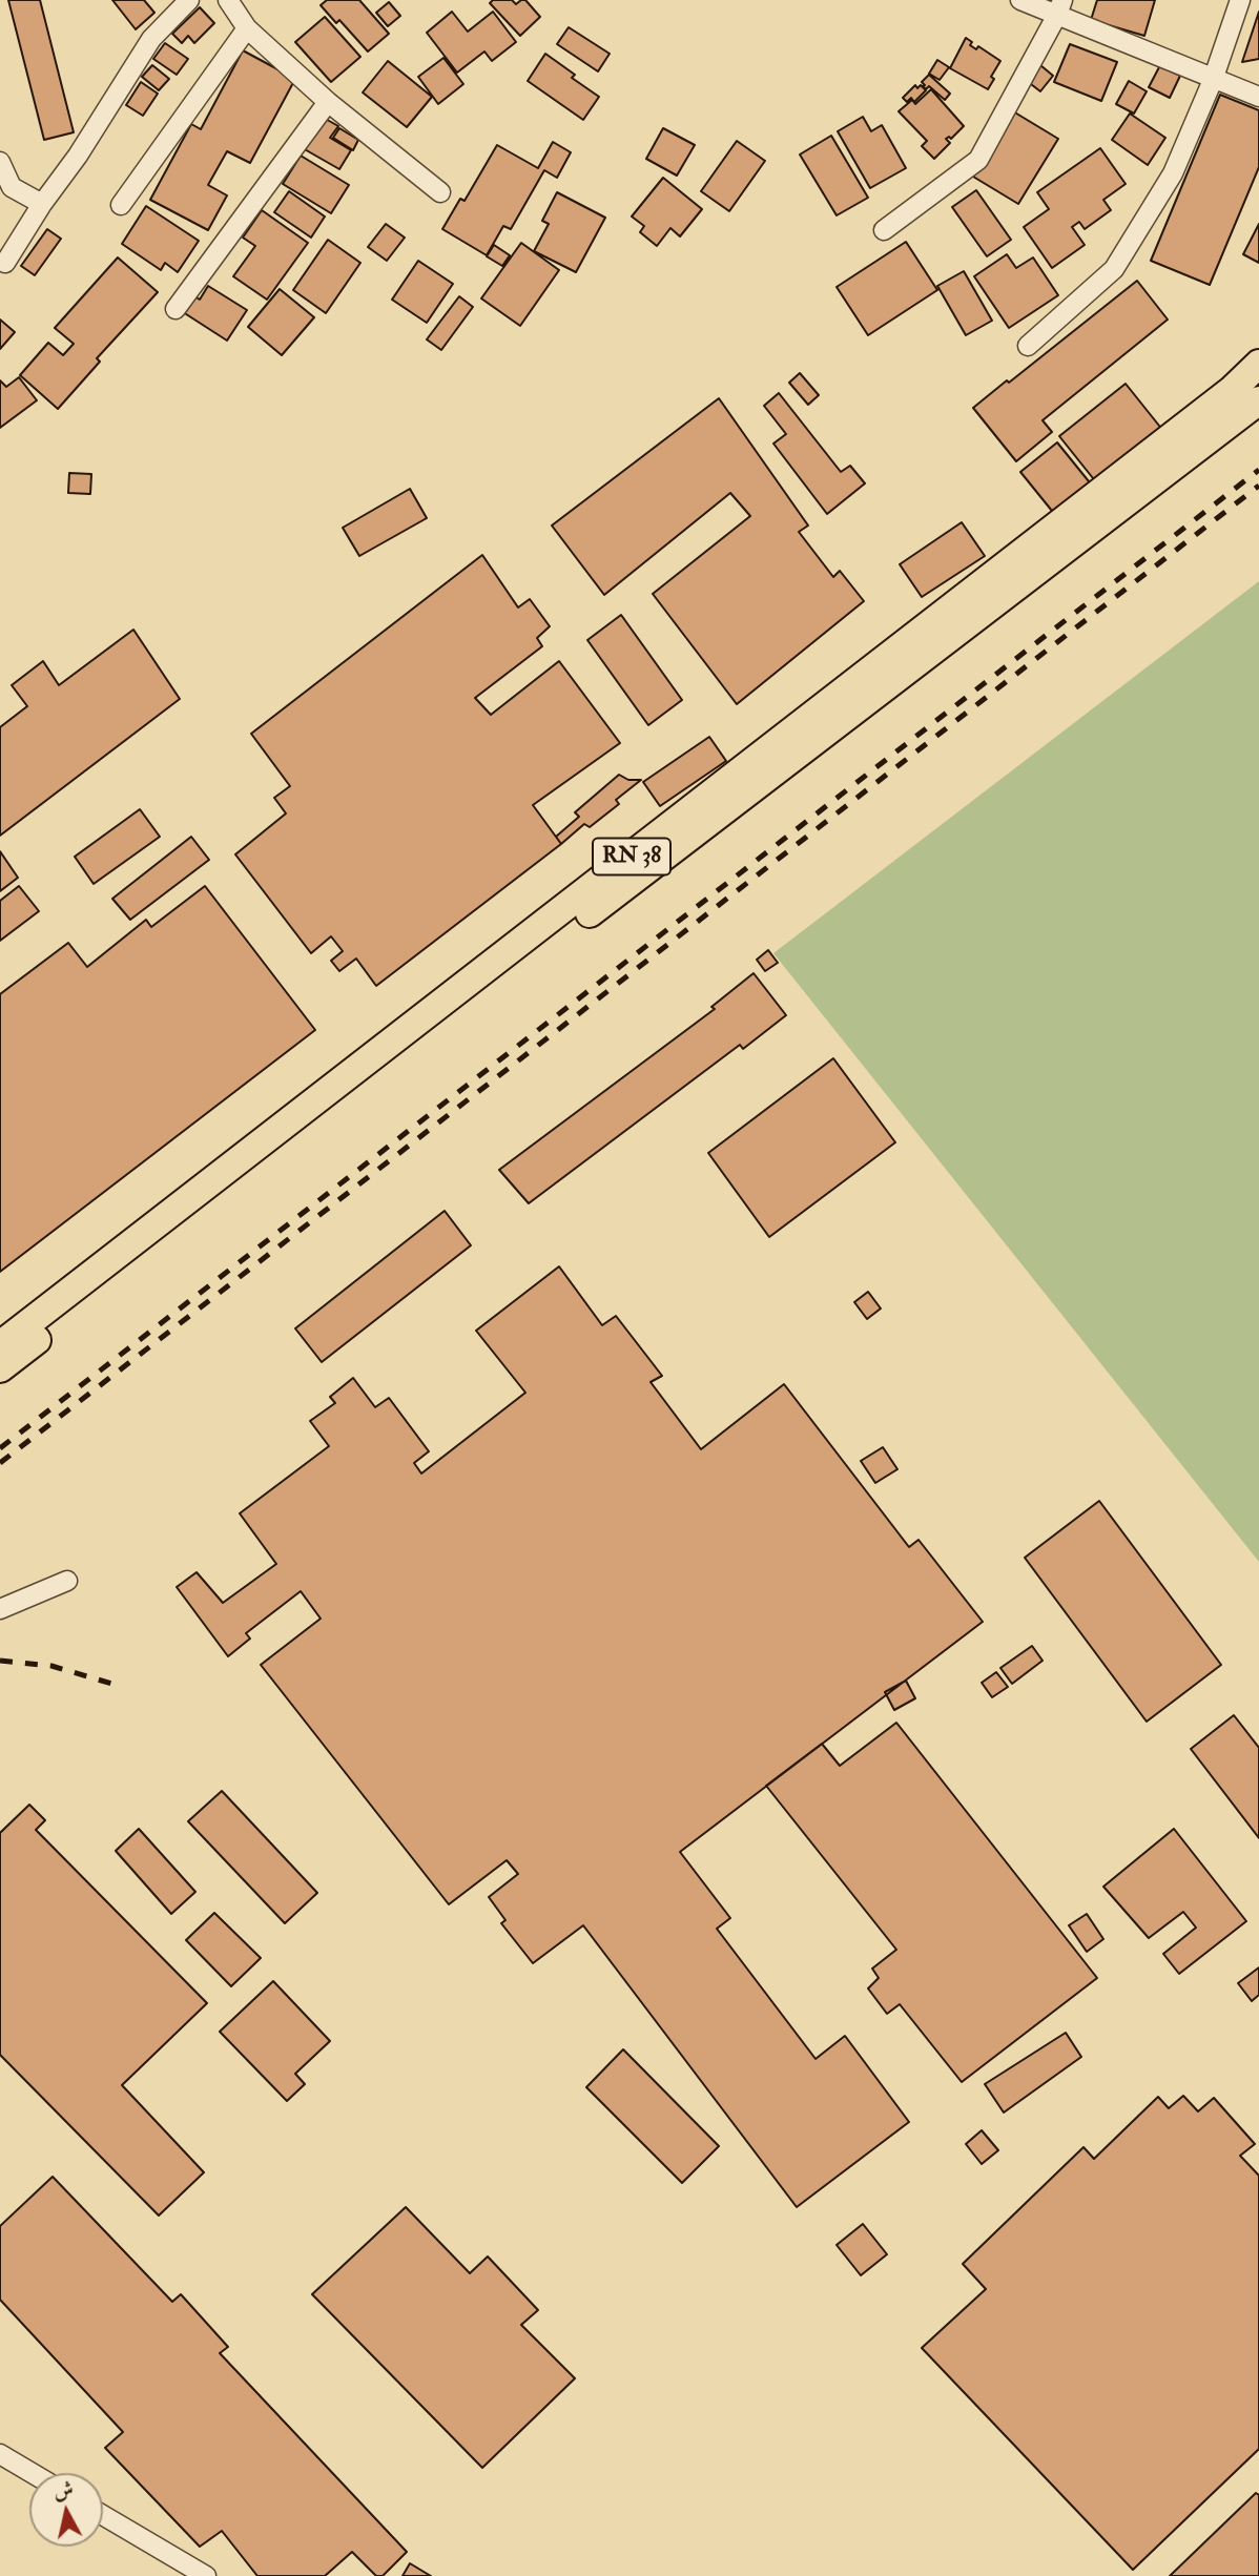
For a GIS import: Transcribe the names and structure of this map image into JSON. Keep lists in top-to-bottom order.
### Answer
{
  "streets": {
    "main road": ["RN 38"]
  },
  "north": "top"
}
